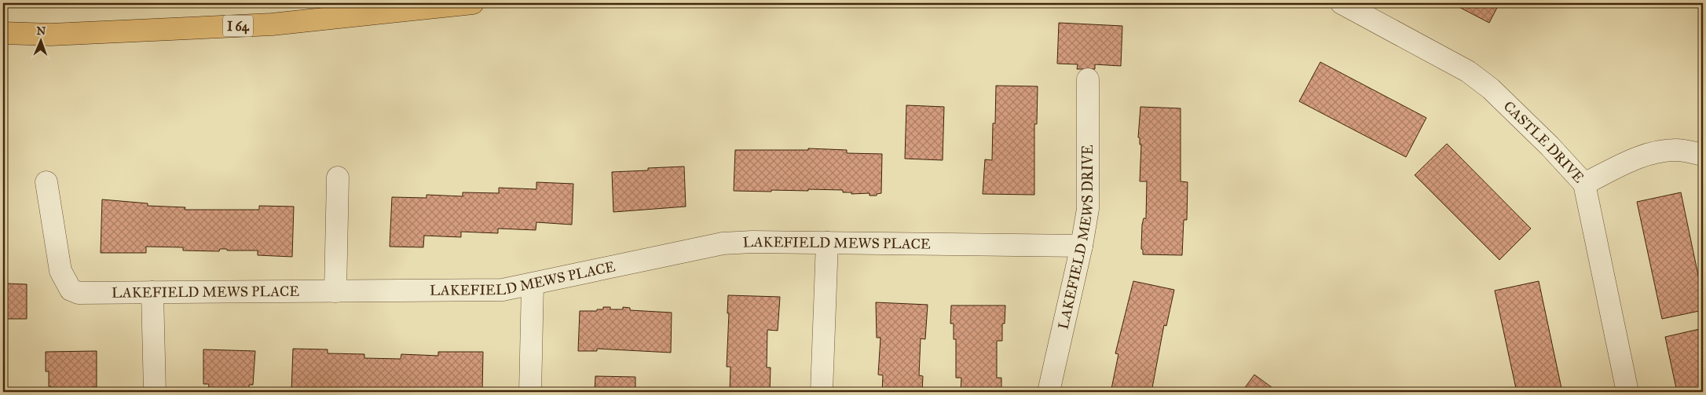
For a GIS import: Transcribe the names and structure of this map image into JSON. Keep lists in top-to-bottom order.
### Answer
{
  "streets": {
    "highway": ["I 64"],
    "street": ["CASTLE DRIVE", "LAKEFIELD MEWS DRIVE", "LAKEFIELD MEWS PLACE"]
  },
  "crossings": [
    ["LAKEFIELD MEWS DRIVE", "LAKEFIELD MEWS PLACE"]
  ],
  "north": "top"
}
